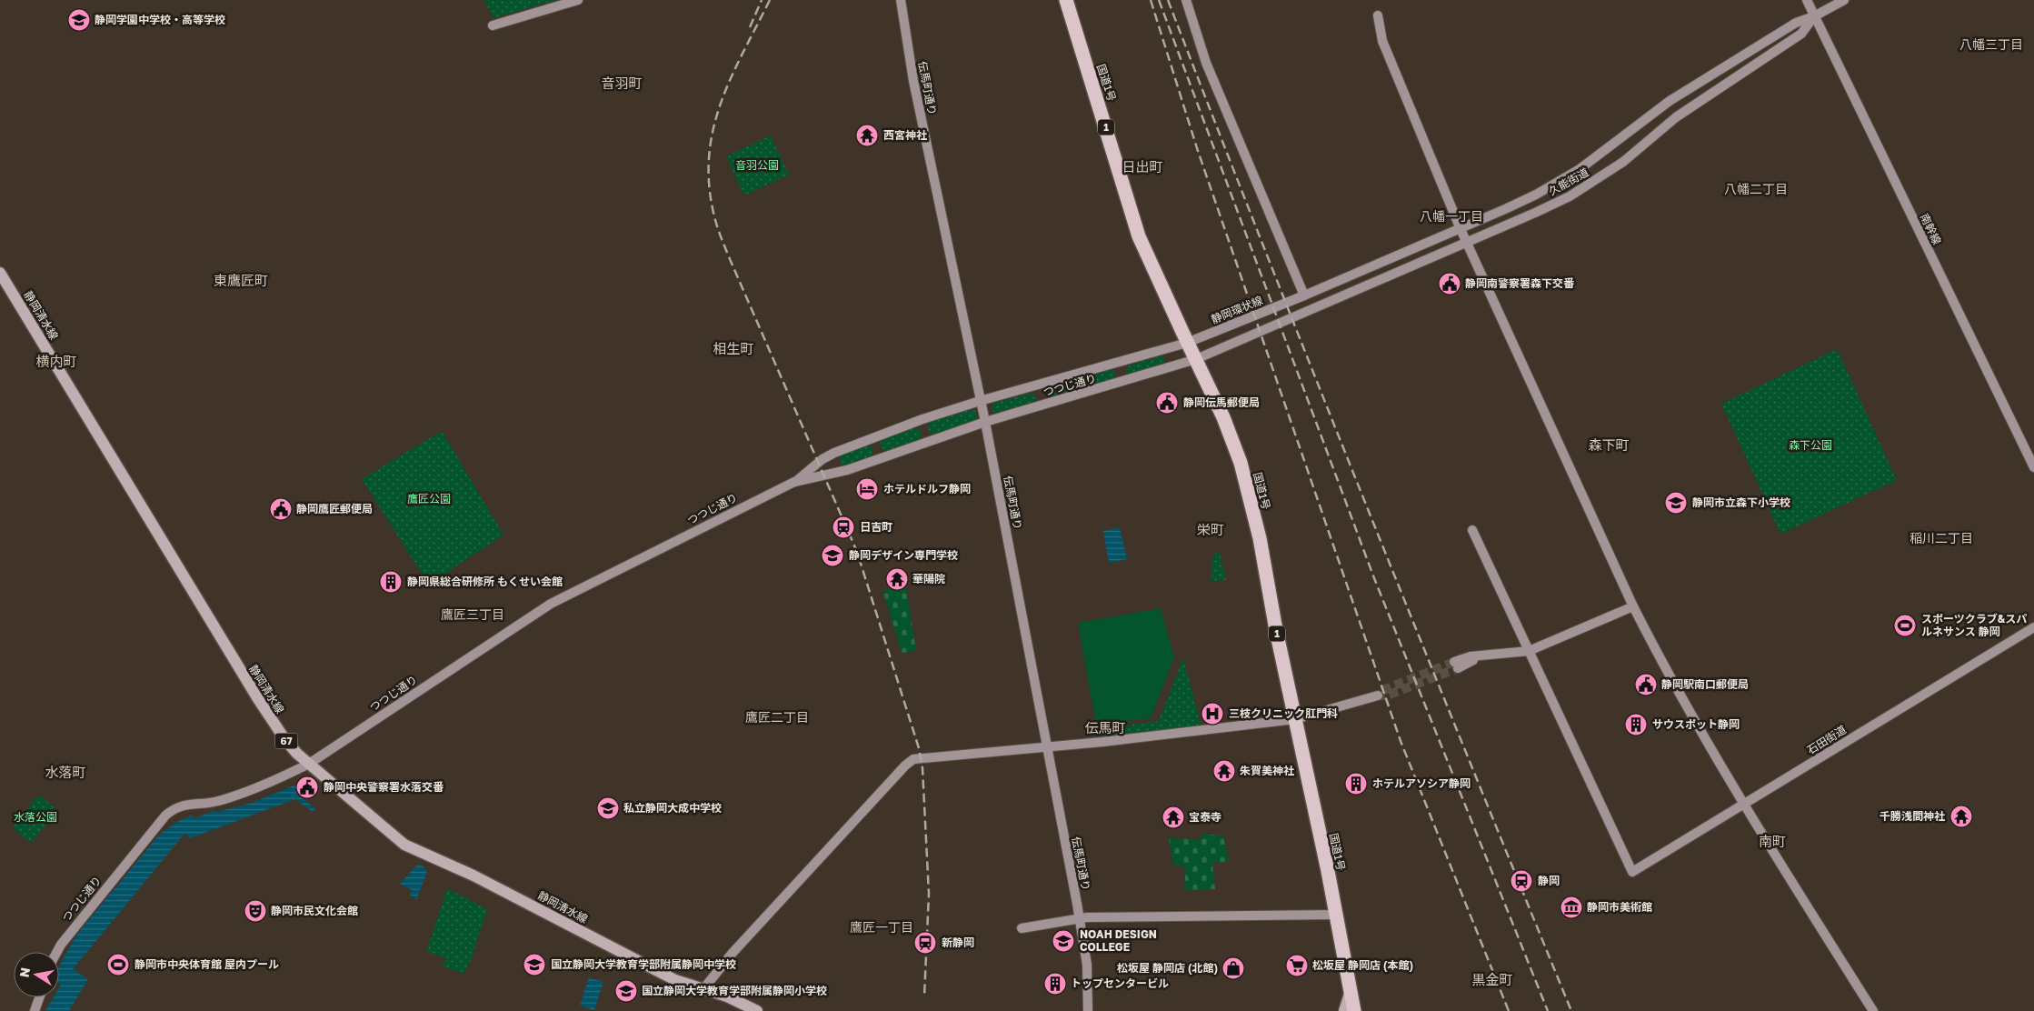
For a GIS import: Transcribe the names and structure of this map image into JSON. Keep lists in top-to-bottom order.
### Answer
{
  "streets": {
    "highway": ["国道1号", "1"],
    "main road": ["静岡清水線", "67"],
    "street": [
      "伝馬町通り",
      "久能街道",
      "南幹線",
      "静岡環状線",
      "つつじ通り",
      "石田街道"
    ]
  },
  "crossings": [
    ["国道1号", "久能街道"],
    ["国道1号", "静岡環状線"],
    ["国道1号", "つつじ通り"],
    ["伝馬町通り", "つつじ通り"],
    ["久能街道", "南幹線"],
    ["久能街道", "静岡環状線"],
    ["久能街道", "つつじ通り"],
    ["静岡環状線", "つつじ通り"],
    ["静岡清水線", "つつじ通り"]
  ],
  "districts": [
    "八幡三丁目",
    "音羽町",
    "日出町",
    "八幡二丁目",
    "八幡一丁目",
    "東鷹匠町",
    "相生町",
    "横内町",
    "森下町",
    "栄町",
    "稲川二丁目",
    "鷹匠三丁目",
    "鷹匠二丁目",
    "伝馬町",
    "水落町",
    "南町",
    "鷹匠一丁目",
    "黒金町"
  ],
  "parks": [
    "音羽公園",
    "森下公園",
    "鷹匠公園",
    "水落公園"
  ],
  "places": {
    "school or university": [
      "静岡学園中学校・高等学校",
      "静岡市立森下小学校",
      "静岡デザイン専門学校",
      "私立静岡大成中学校",
      "NOAH DESIGN COLLEGE",
      "国立静岡大学教育学部附属静岡中学校",
      "国立静岡大学教育学部附属静岡小学校"
    ],
    "temple": [
      "西宮神社",
      "華陽院",
      "朱賀美神社",
      "千勝浅間神社",
      "宝泰寺"
    ],
    "public building": [
      "静岡南警察署森下交番",
      "静岡伝馬郵便局",
      "静岡鷹匠郵便局",
      "静岡駅南口郵便局",
      "静岡中央警察署水落交番"
    ],
    "hotel": ["ホテルドルフ静岡"],
    "station": ["日吉町", "静岡", "新静岡"],
    "building": [
      "静岡県総合研修所 もくせい会館",
      "サウスポット静岡",
      "ホテルアソシア静岡",
      "トップセンタービル"
    ],
    "sports": ["スポーツクラブ&スパ ルネサンス 静岡", "静岡市中央体育館 屋内プール"],
    "hospital": ["三枝クリニック肛門科"],
    "museum": ["静岡市美術館"],
    "theatre": ["静岡市民文化会館"],
    "supermarket": ["松坂屋 静岡店 (本館)"],
    "shop": ["松坂屋 静岡店 (北館)"]
  },
  "north": "left"
}
